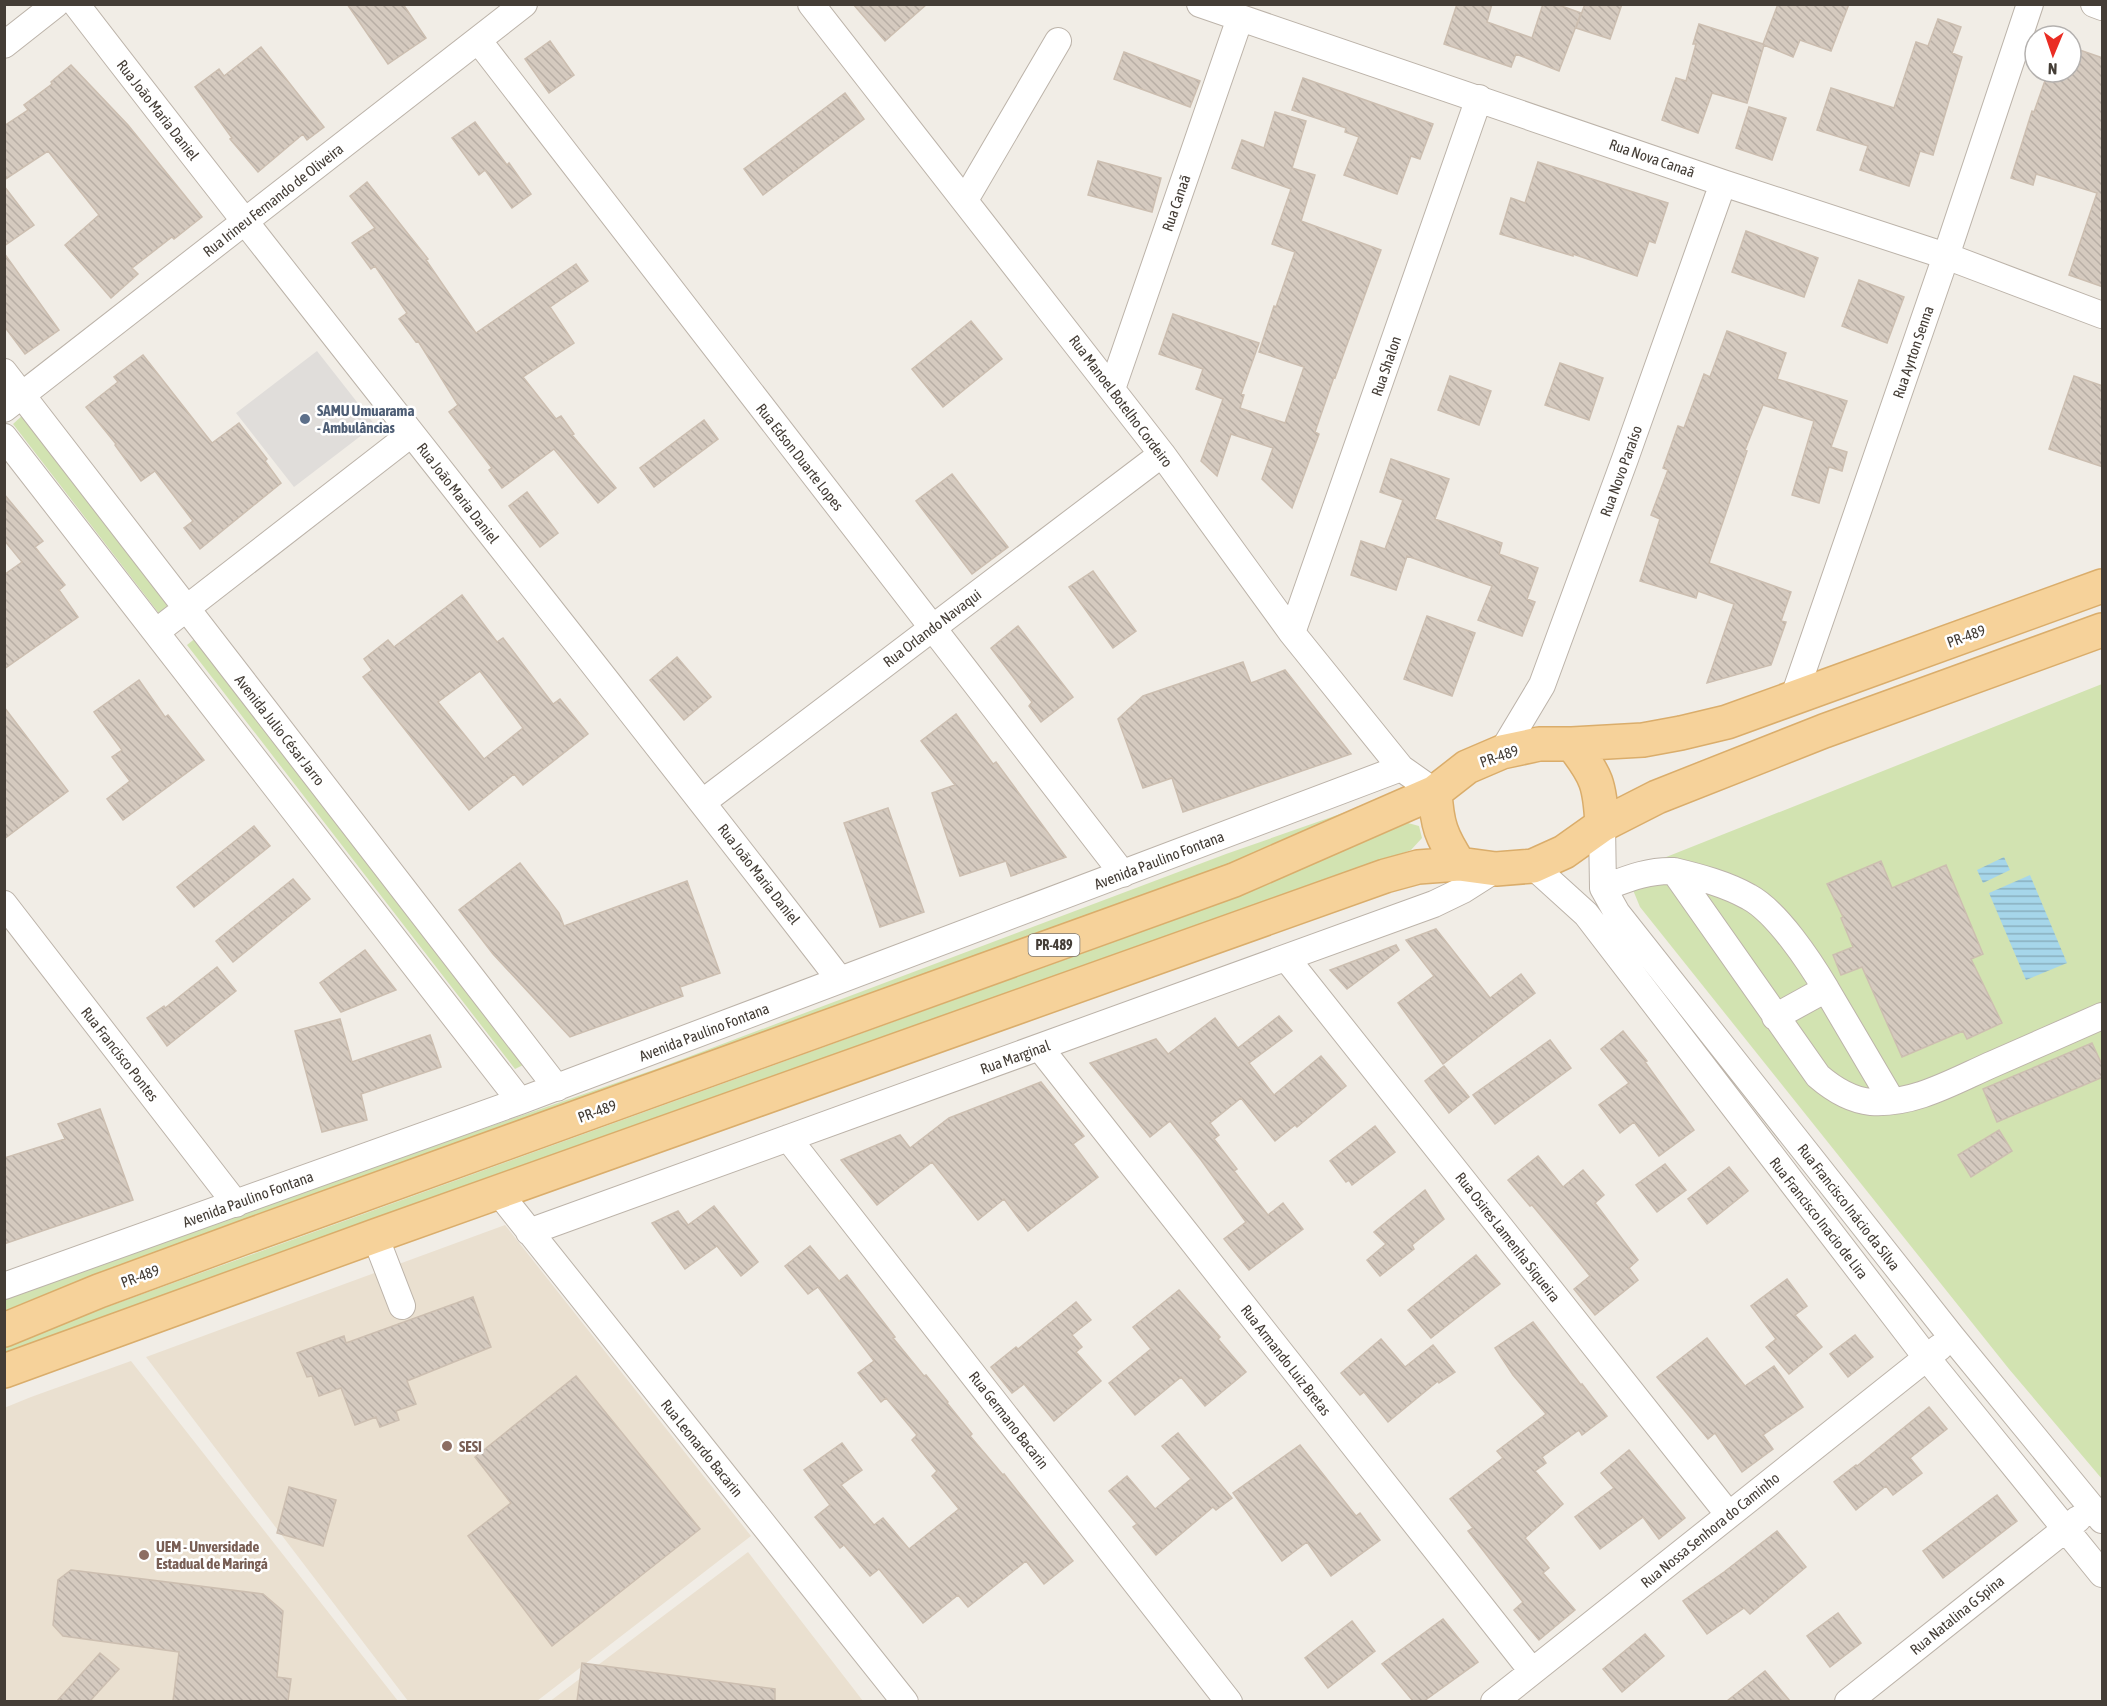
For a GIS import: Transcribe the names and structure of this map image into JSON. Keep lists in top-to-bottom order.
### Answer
{
  "streets": {
    "main road": ["PR-489"],
    "street": [
      "Rua João Maria Daniel",
      "Rua Nova Canaã",
      "Rua Irineu Fernando de Oliveira",
      "Rua Canaã",
      "Rua Ayrton Senna",
      "Rua Shalon",
      "Rua Manoel Botelho Cordeiro",
      "Rua Edson Duarte Lopes",
      "Rua Novo Paraíso",
      "Rua Orlando Navaqui",
      "Avenida Julio César Jarro",
      "Avenida Paulino Fontana",
      "Rua Francisco Pontes",
      "Rua Marginal",
      "Rua Francisco Inácio da Silva",
      "Rua Francisco Inacio de Lira",
      "Rua Osires Lamenha Siqueira",
      "Rua Armando Luiz Bretas",
      "Rua Germano Bacarin",
      "Rua Leonardo Bacarin",
      "Rua Nossa Senhora do Caminho",
      "Rua Natalina G Spina"
    ]
  },
  "crossings": [
    ["Rua João Maria Daniel", "Rua Irineu Fernando de Oliveira"],
    ["Rua João Maria Daniel", "Rua Orlando Navaqui"],
    ["Rua João Maria Daniel", "Avenida Paulino Fontana"],
    ["Rua Nova Canaã", "Rua Canaã"],
    ["Rua Nova Canaã", "Rua Ayrton Senna"],
    ["Rua Nova Canaã", "Rua Shalon"],
    ["Rua Nova Canaã", "Rua Novo Paraíso"],
    ["Rua Irineu Fernando de Oliveira", "Rua Edson Duarte Lopes"],
    ["Rua Irineu Fernando de Oliveira", "Avenida Julio César Jarro"],
    ["Rua Canaã", "Rua Manoel Botelho Cordeiro"],
    ["Rua Ayrton Senna", "PR-489"],
    ["Rua Shalon", "Rua Manoel Botelho Cordeiro"],
    ["Rua Manoel Botelho Cordeiro", "Rua Novo Paraíso"],
    ["Rua Manoel Botelho Cordeiro", "Rua Orlando Navaqui"],
    ["Rua Manoel Botelho Cordeiro", "PR-489"],
    ["Rua Manoel Botelho Cordeiro", "Avenida Paulino Fontana"],
    ["Rua Manoel Botelho Cordeiro", "Rua Marginal"],
    ["Rua Manoel Botelho Cordeiro", "Rua Francisco Inacio de Lira"],
    ["Rua Edson Duarte Lopes", "Rua Orlando Navaqui"],
    ["Rua Edson Duarte Lopes", "Avenida Paulino Fontana"],
    ["Rua Novo Paraíso", "PR-489"],
    ["Rua Novo Paraíso", "Rua Marginal"],
    ["Rua Novo Paraíso", "Rua Francisco Inacio de Lira"],
    ["PR-489", "Rua Marginal"],
    ["PR-489", "Rua Francisco Inacio de Lira"],
    ["Avenida Julio César Jarro", "Avenida Paulino Fontana"],
    ["Avenida Paulino Fontana", "Rua Francisco Pontes"],
    ["Rua Marginal", "Rua Francisco Inacio de Lira"],
    ["Rua Marginal", "Rua Osires Lamenha Siqueira"],
    ["Rua Marginal", "Rua Armando Luiz Bretas"],
    ["Rua Marginal", "Rua Germano Bacarin"],
    ["Rua Marginal", "Rua Leonardo Bacarin"],
    ["Rua Francisco Inácio da Silva", "Rua Nossa Senhora do Caminho"],
    ["Rua Francisco Inácio da Silva", "Rua Natalina G Spina"],
    ["Rua Francisco Inacio de Lira", "Rua Nossa Senhora do Caminho"],
    ["Rua Francisco Inacio de Lira", "Rua Natalina G Spina"],
    ["Rua Osires Lamenha Siqueira", "Rua Nossa Senhora do Caminho"],
    ["Rua Armando Luiz Bretas", "Rua Nossa Senhora do Caminho"]
  ],
  "places": ["SAMU Umuarama - Ambulâncias", "SESI", "UEM - Unversidade Estadual de Maringá"],
  "north": "bottom"
}
